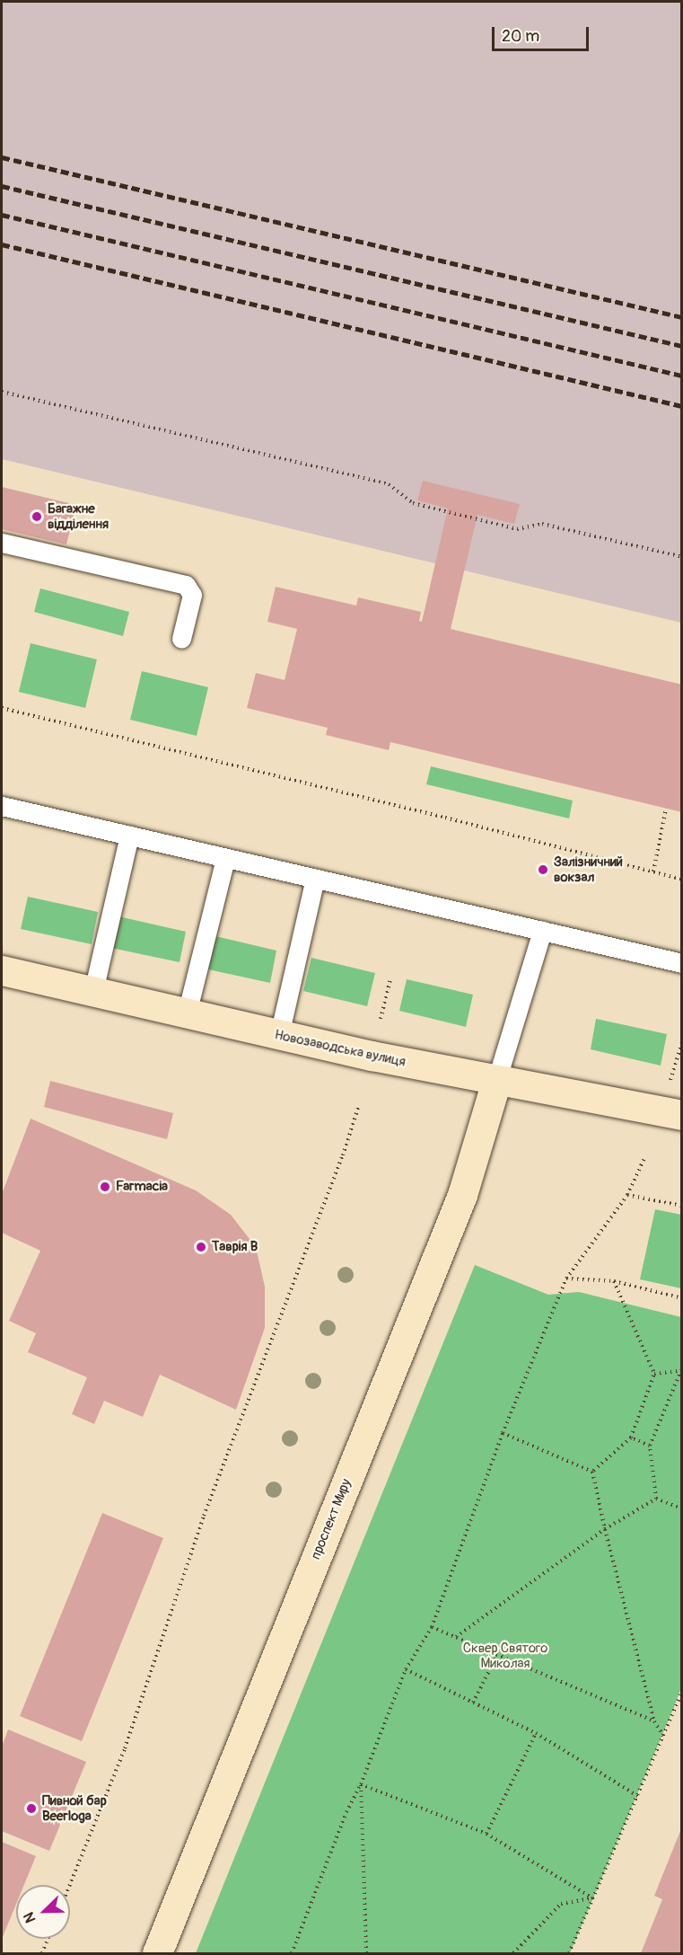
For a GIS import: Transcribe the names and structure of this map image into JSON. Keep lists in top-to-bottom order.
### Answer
{
  "streets": {
    "main road": ["Новозаводська вулиця", "проспект Миру"]
  },
  "crossings": [
    ["Новозаводська вулиця", "проспект Миру"]
  ],
  "parks": ["Сквер Святого Миколая"],
  "places": [
    "Багажне відділення",
    "Залізничний вокзал",
    "Farmacia",
    "Таврія В",
    "Пивной бар Beerloga"
  ],
  "scale_bar": "20 m",
  "north": "bottom left"
}
